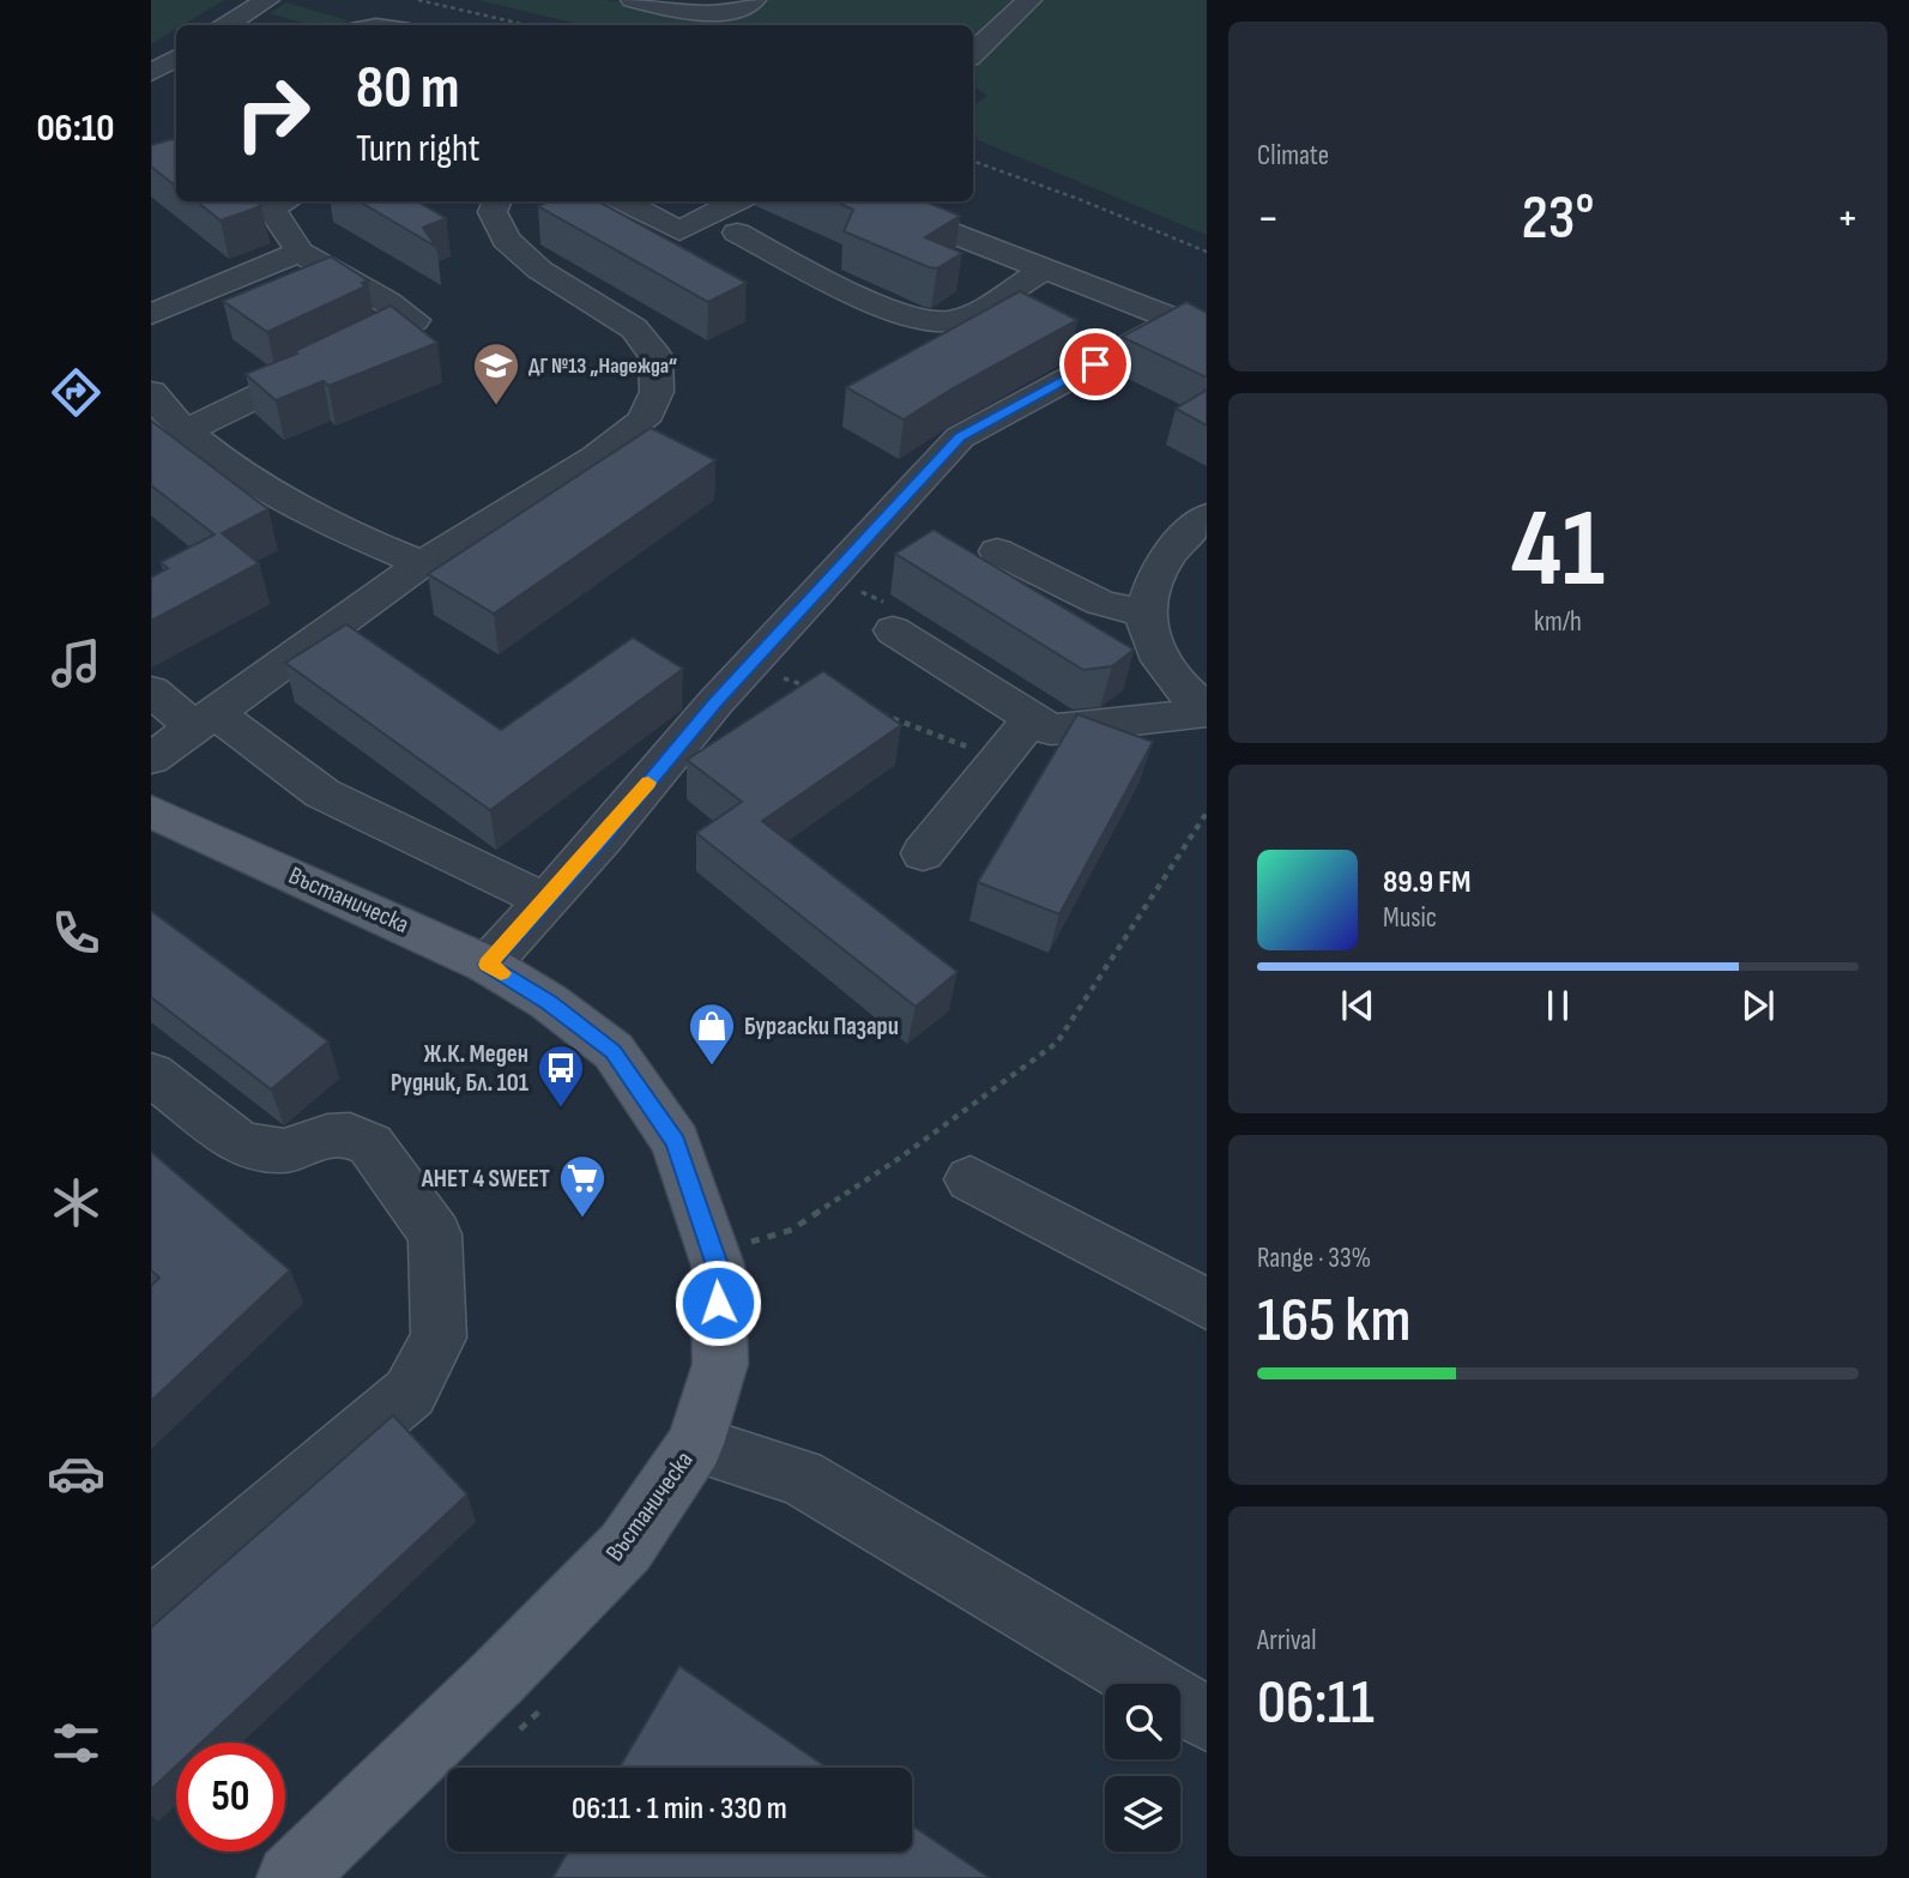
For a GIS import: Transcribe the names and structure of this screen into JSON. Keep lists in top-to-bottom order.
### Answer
{
  "streets": {
    "main road": ["Въстаническа"]
  },
  "places": {
    "school or university": ["ДГ №13 „Надежда“"],
    "shop": ["Бургаски Пазари"],
    "bus stop": ["Ж.К. Меден Рудник, Бл. 101"],
    "supermarket": ["АНЕТ 4 SWEET"]
  },
  "page": {
    "tabs": "06:10",
    "tile": [
      "Climate",
      ["41", "km/h"],
      ["Range · 33%", "165 km"],
      ["Arrival", "06:11"]
    ],
    "turn": ["80 m", "Turn right"],
    "heat": ["−", "23°", "+"],
    "song": ["89.9 FM", "Music"],
    "limit": "50",
    "trip": "06:11 · 1 min · 330 m"
  }
}
